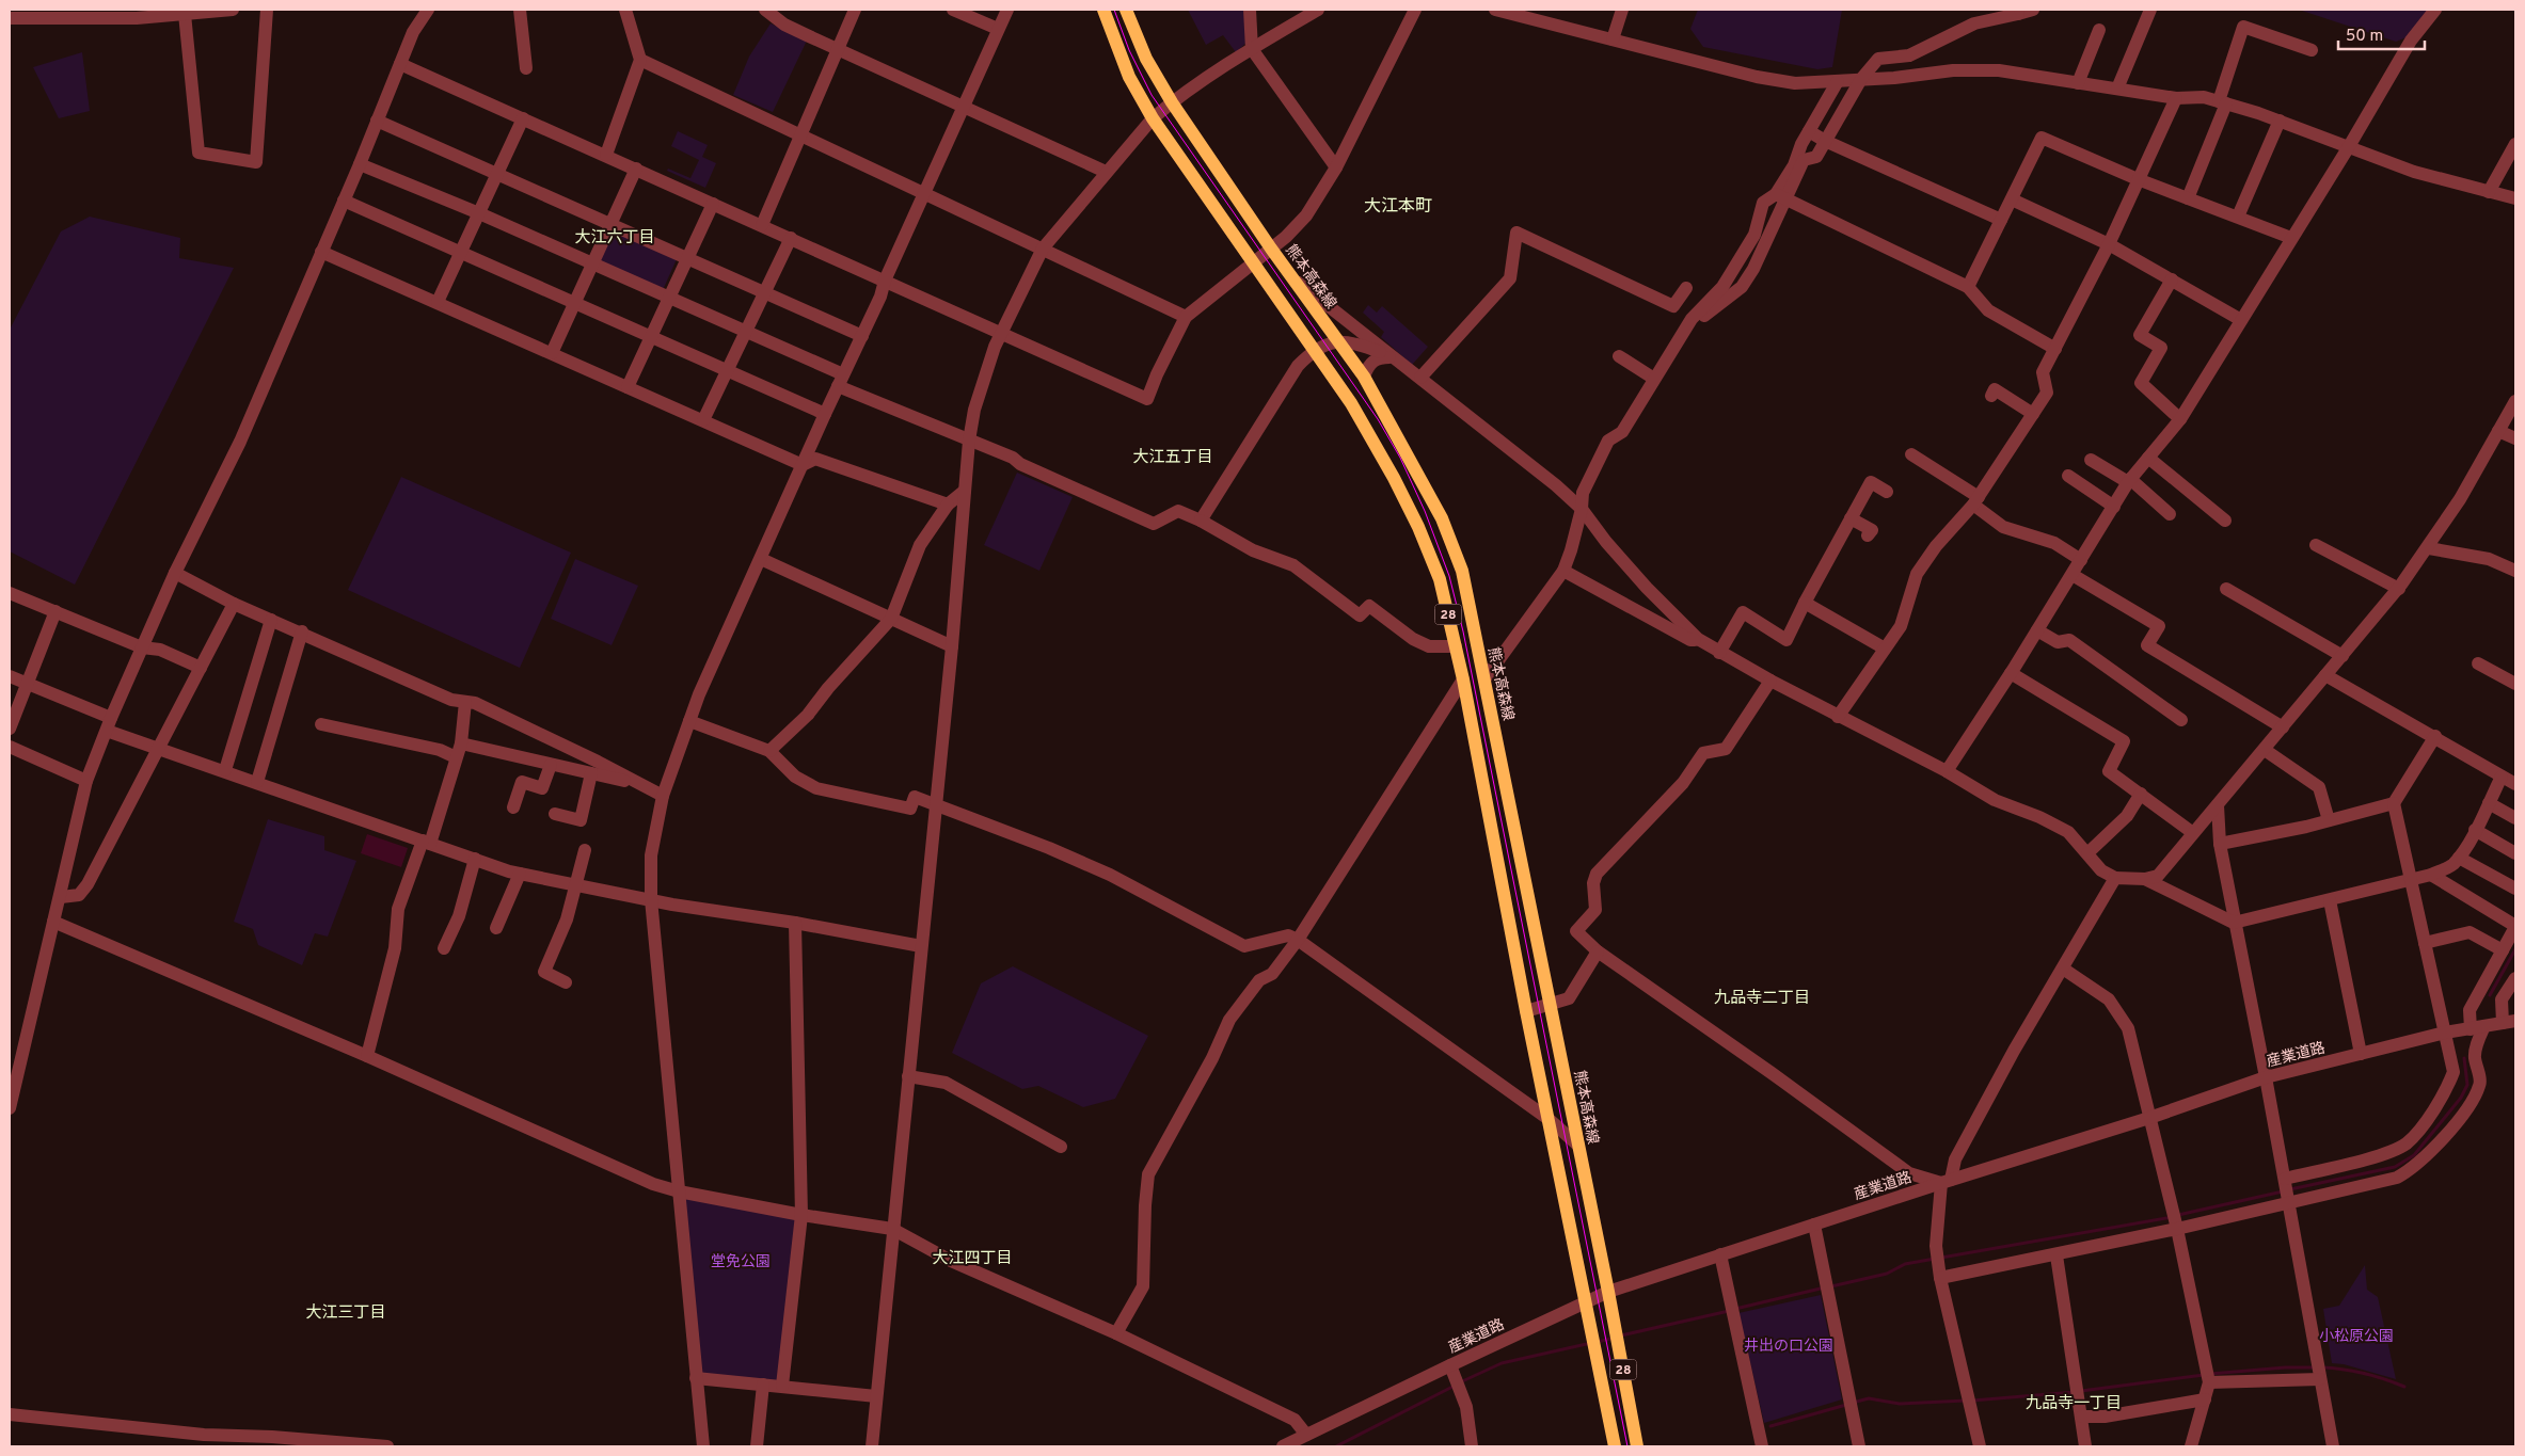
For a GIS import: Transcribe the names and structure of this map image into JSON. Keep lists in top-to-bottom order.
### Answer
{
  "streets": {
    "main road": ["熊本高森線", "28"],
    "street": ["産業道路"]
  },
  "crossings": [
    ["熊本高森線", "産業道路"],
    ["28", "産業道路"]
  ],
  "districts": [
    "大江本町",
    "大江六丁目",
    "大江五丁目",
    "九品寺二丁目",
    "大江四丁目",
    "大江三丁目",
    "九品寺一丁目"
  ],
  "parks": ["堂免公園", "小松原公園", "井出の口公園"],
  "scale_bar": "50 m"
}
